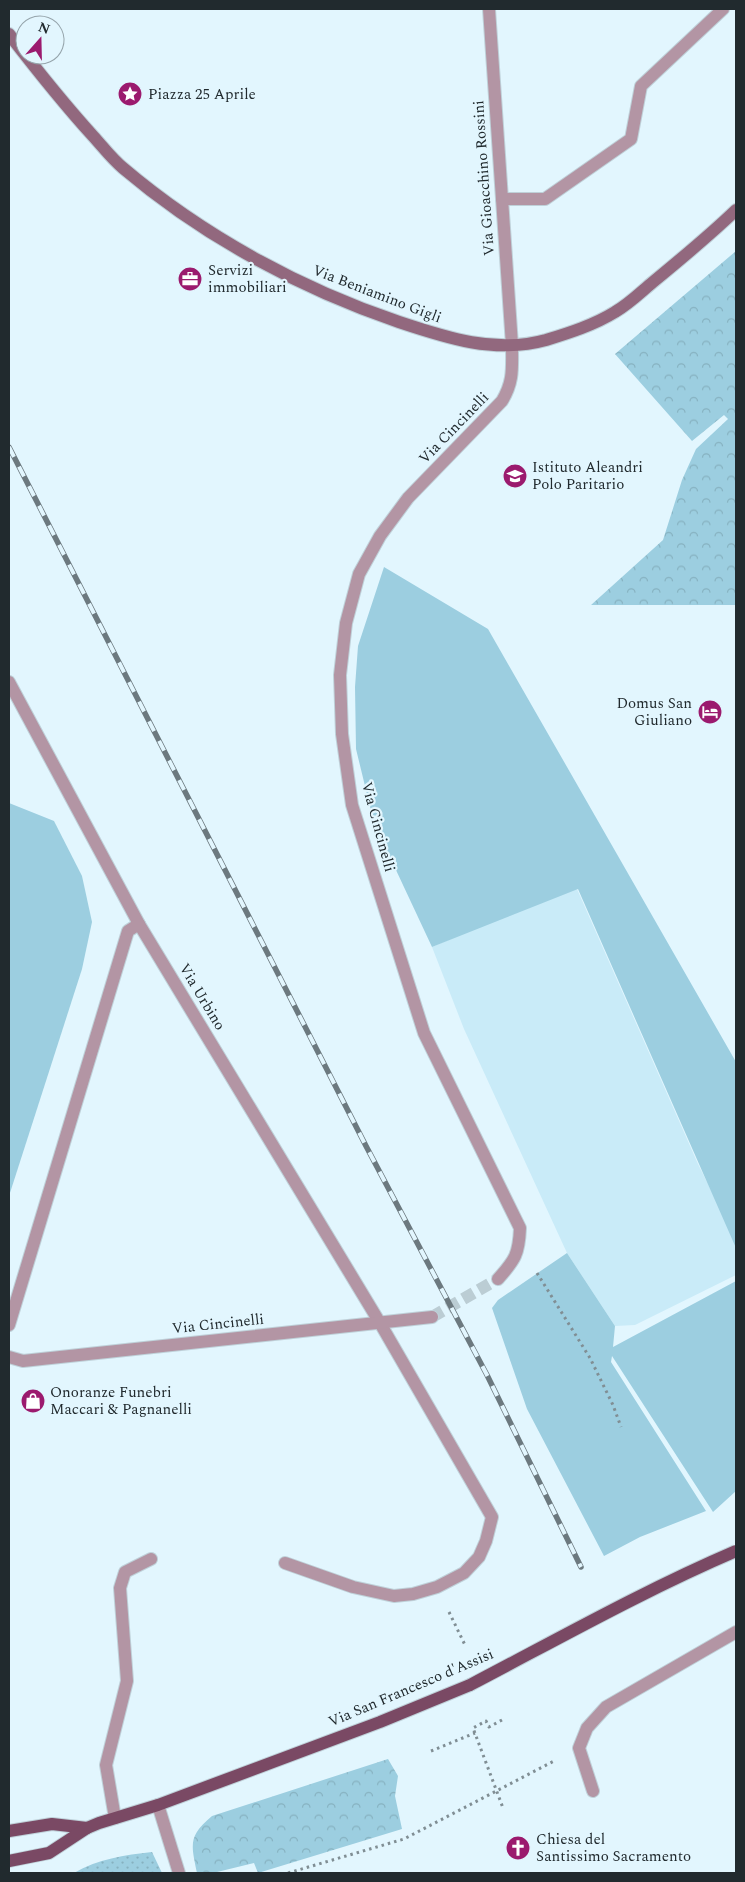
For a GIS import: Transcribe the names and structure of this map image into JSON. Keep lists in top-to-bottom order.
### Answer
{
  "streets": {
    "main road": ["Via Beniamino Gigli", "Via San Francesco d'Assisi"],
    "street": ["Via Gioacchino Rossini", "Via Cincinelli", "Via Urbino"]
  },
  "crossings": [
    ["Via Gioacchino Rossini", "Via Beniamino Gigli"],
    ["Via Gioacchino Rossini", "Via Cincinelli"],
    ["Via Beniamino Gigli", "Via Cincinelli"],
    ["Via Cincinelli", "Via Urbino"]
  ],
  "places": {
    "place": ["Piazza 25 Aprile"],
    "office": ["Servizi immobiliari"],
    "school or university": ["Istituto Aleandri Polo Paritario"],
    "hotel": ["Domus San Giuliano"],
    "shop": ["Onoranze Funebri Maccari & Pagnanelli"],
    "church": ["Chiesa del Santissimo Sacramento"]
  },
  "north": "top"
}
